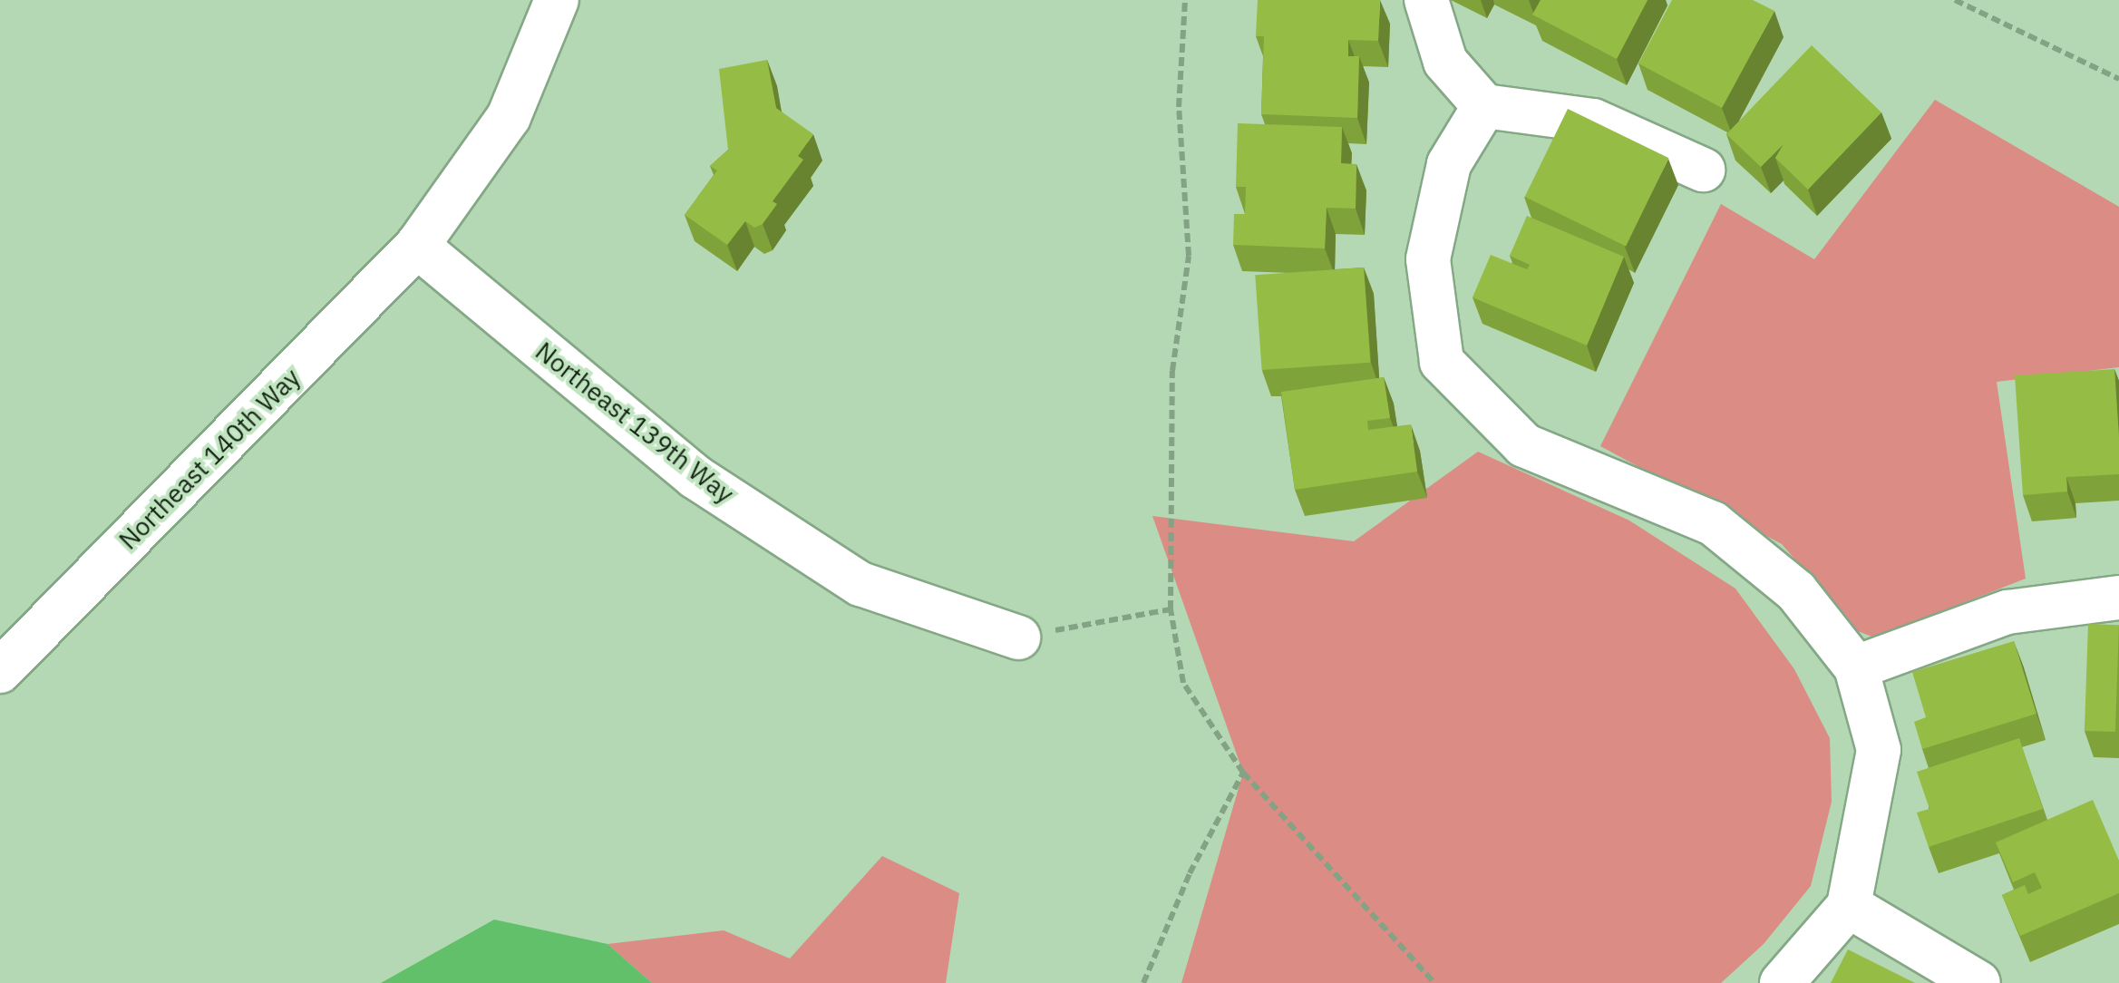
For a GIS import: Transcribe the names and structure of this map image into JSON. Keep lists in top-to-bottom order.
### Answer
{
  "streets": {
    "street": ["Northeast 139th Way", "Northeast 140th Way"]
  },
  "crossings": [
    ["Northeast 139th Way", "Northeast 140th Way"]
  ]
}
